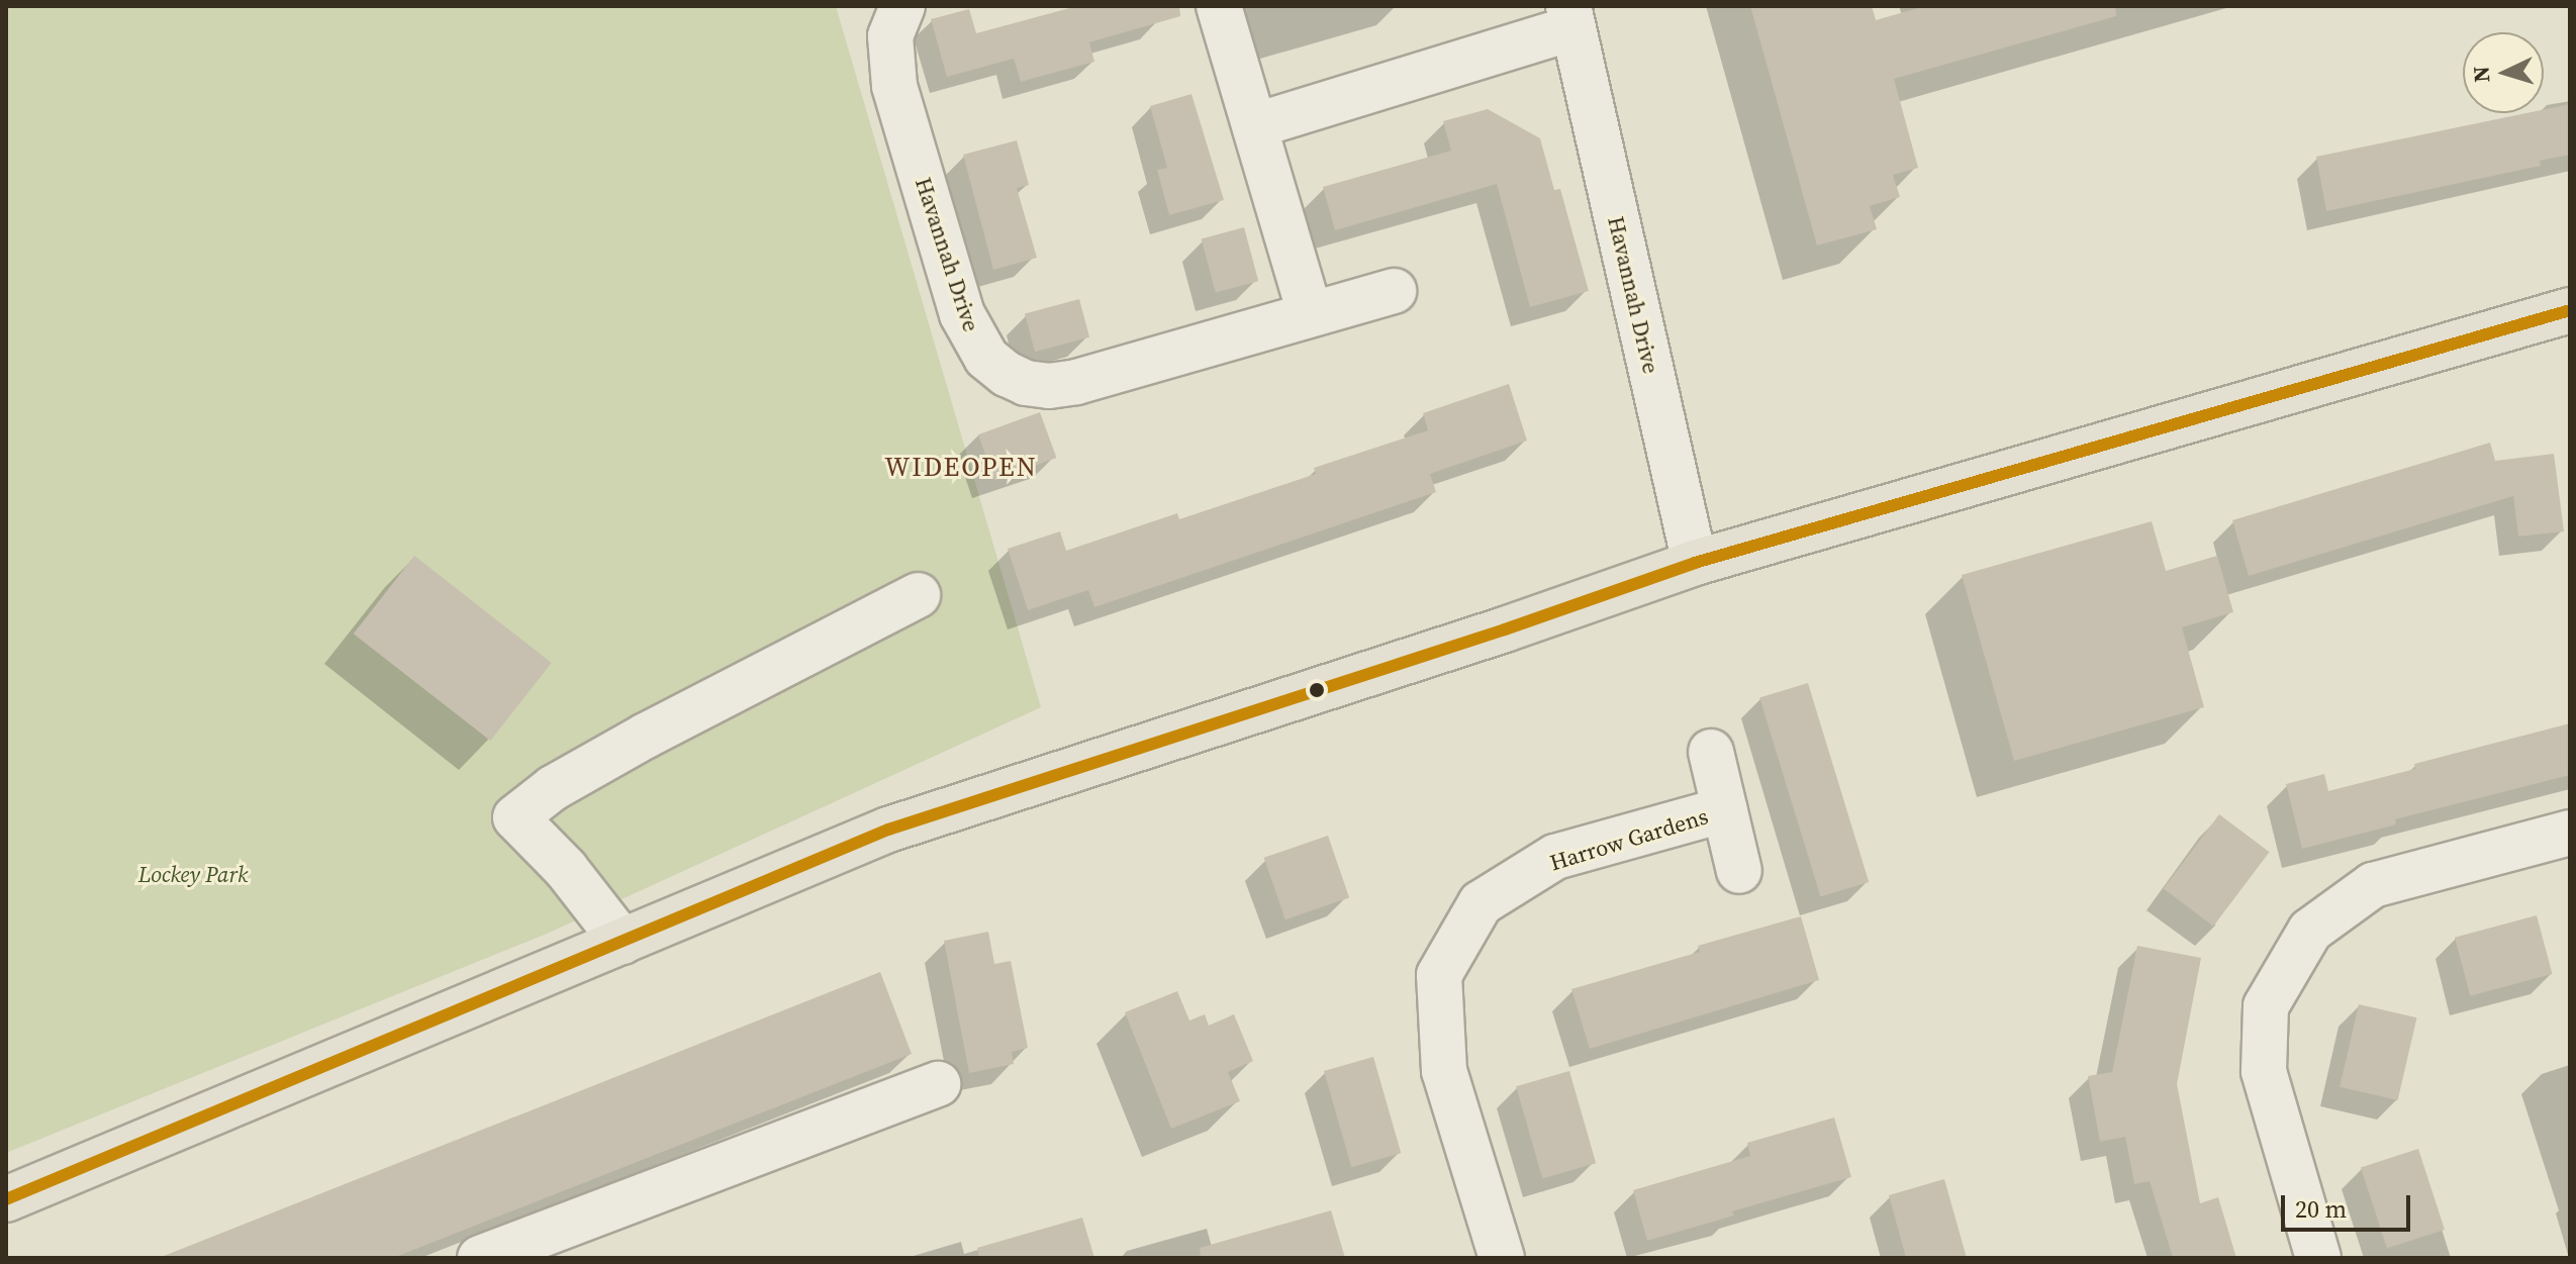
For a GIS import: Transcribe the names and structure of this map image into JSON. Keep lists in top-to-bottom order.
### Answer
{
  "streets": {
    "street": ["Havannah Drive", "Harrow Gardens"]
  },
  "districts": ["WIDEOPEN"],
  "parks": ["Lockey Park"],
  "scale_bar": "20 m",
  "north": "left"
}
